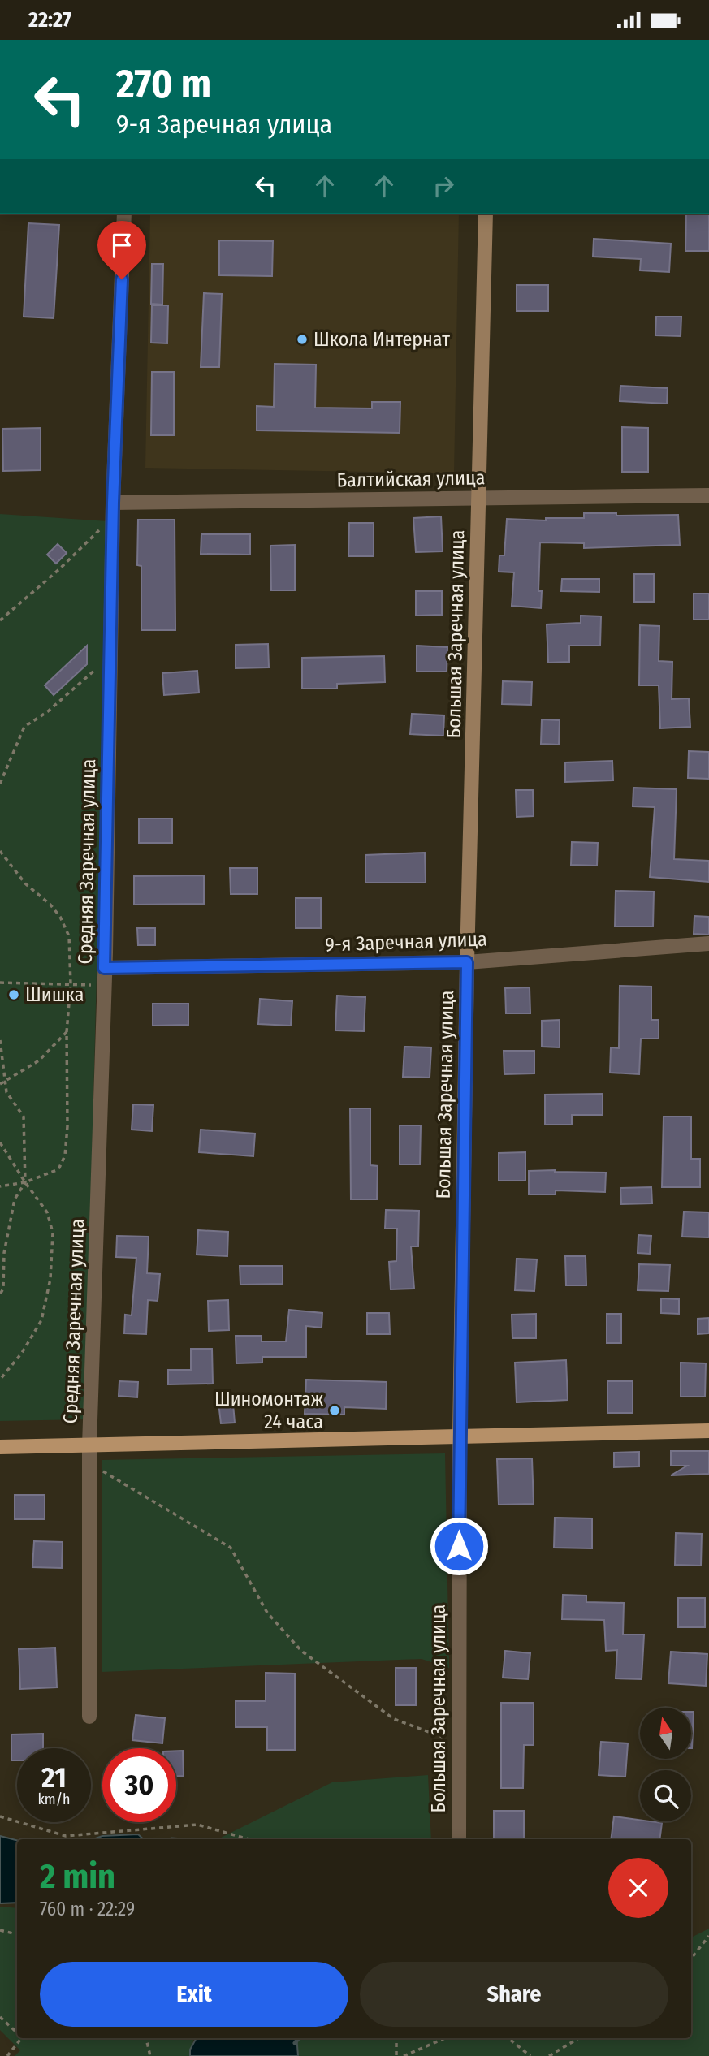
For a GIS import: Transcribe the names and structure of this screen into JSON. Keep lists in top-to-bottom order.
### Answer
{
  "streets": {
    "street": [
      "Балтийская улица",
      "Большая Заречная улица",
      "Средняя Заречная улица",
      "9-я Заречная улица"
    ]
  },
  "crossings": [
    ["Балтийская улица", "Большая Заречная улица"],
    ["Балтийская улица", "Средняя Заречная улица"],
    ["Большая Заречная улица", "9-я Заречная улица"],
    ["Средняя Заречная улица", "9-я Заречная улица"]
  ],
  "places": ["Школа Интернат", "Шишка", "Шиномонтаж 24 часа"],
  "north": "top",
  "page": {
    "status": "22:27",
    "turn": ["270 m", "9-я Заречная улица"],
    "speed": "21 km/h",
    "limit": "30",
    "heading": ["2 min", "760 m · 22:29"],
    "buttons": ["Exit", "Share"]
  }
}
